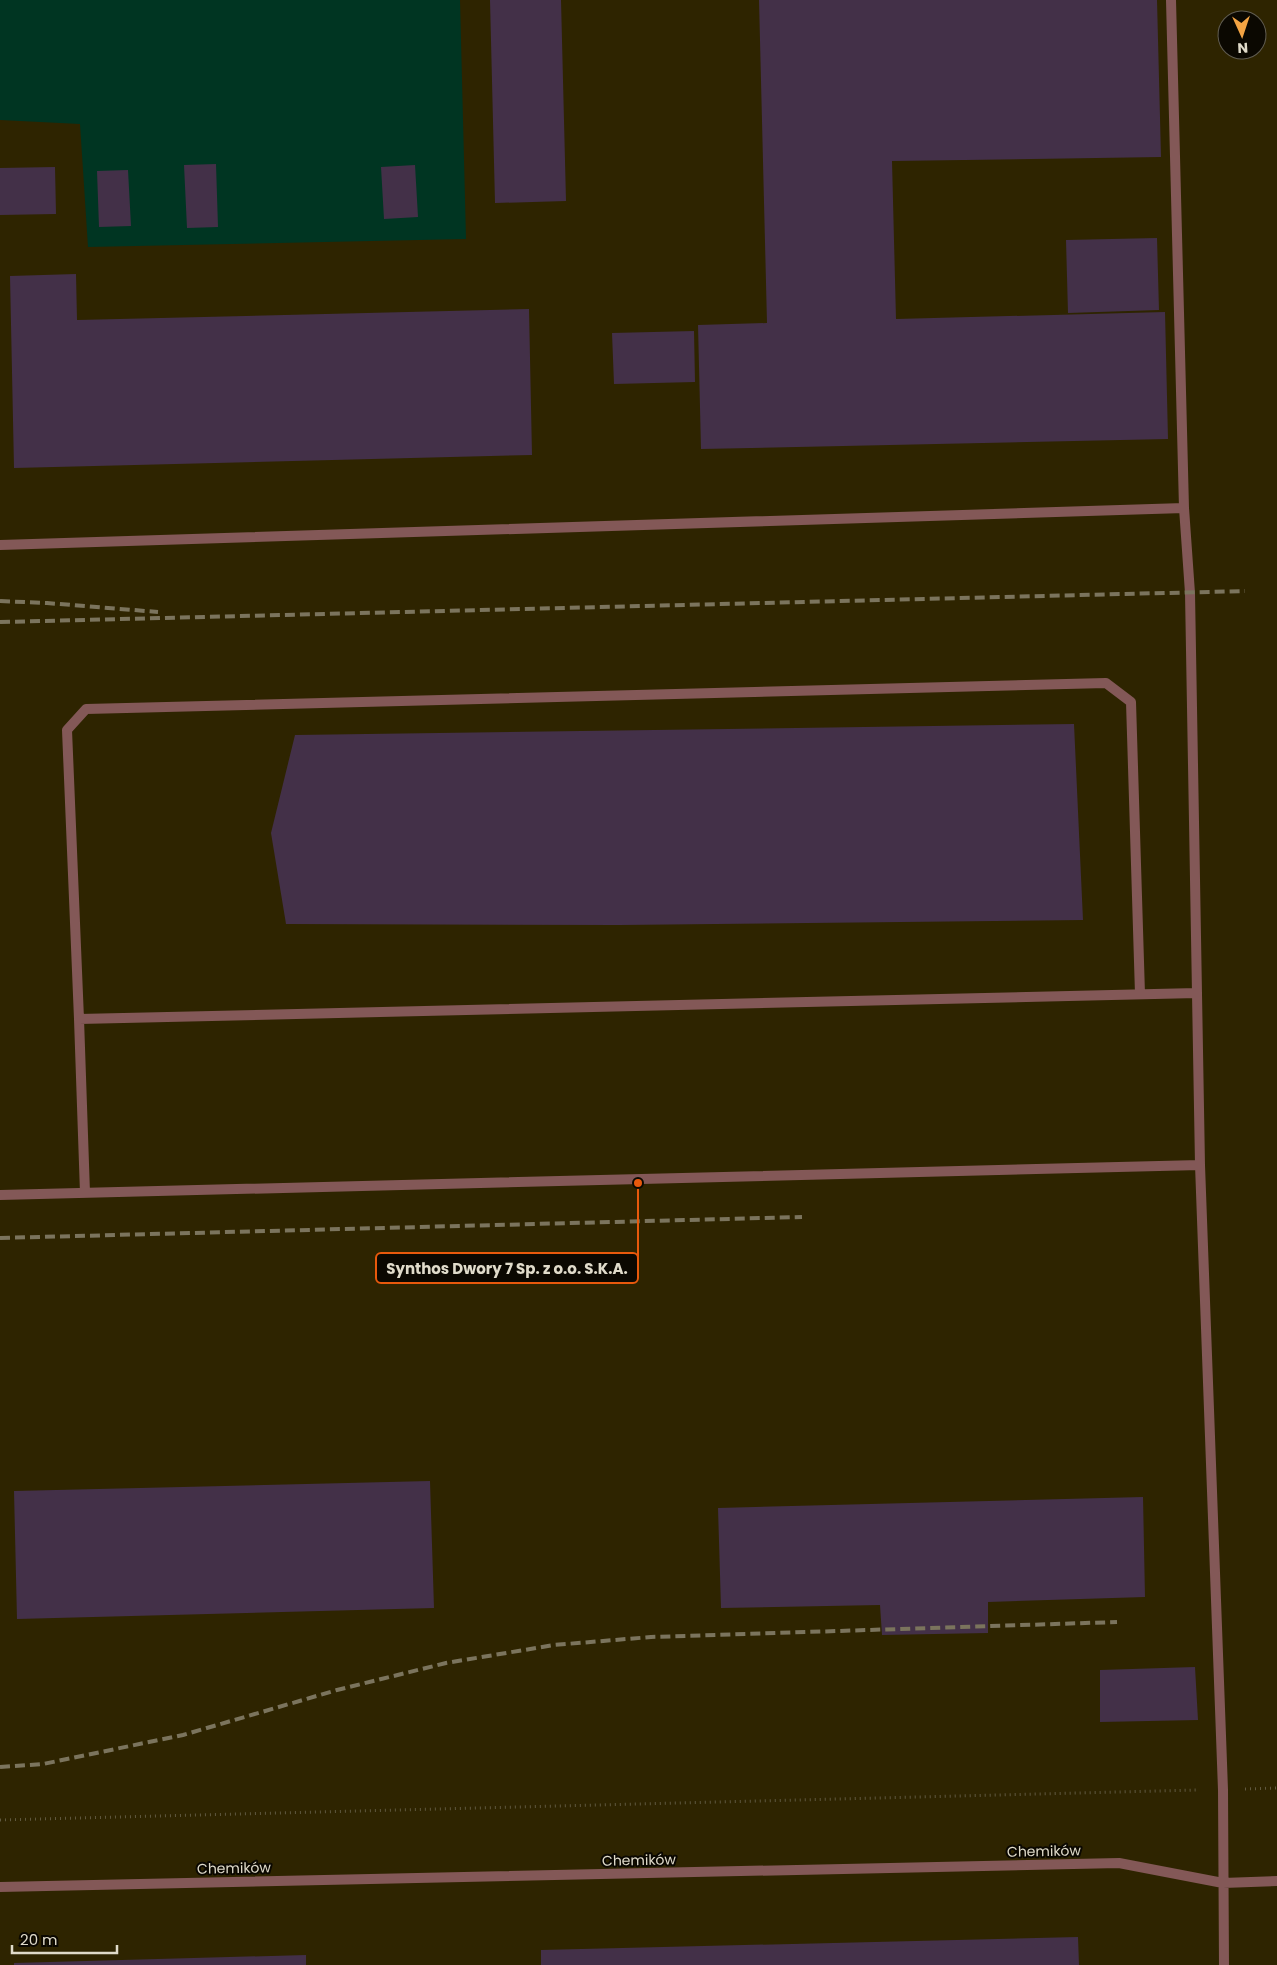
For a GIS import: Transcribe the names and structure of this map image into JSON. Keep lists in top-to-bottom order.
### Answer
{
  "streets": {
    "lane": ["Chemików"]
  },
  "places": ["Synthos Dwory 7 Sp. z o.o. S.K.A."],
  "scale_bar": "20 m",
  "north": "bottom"
}
